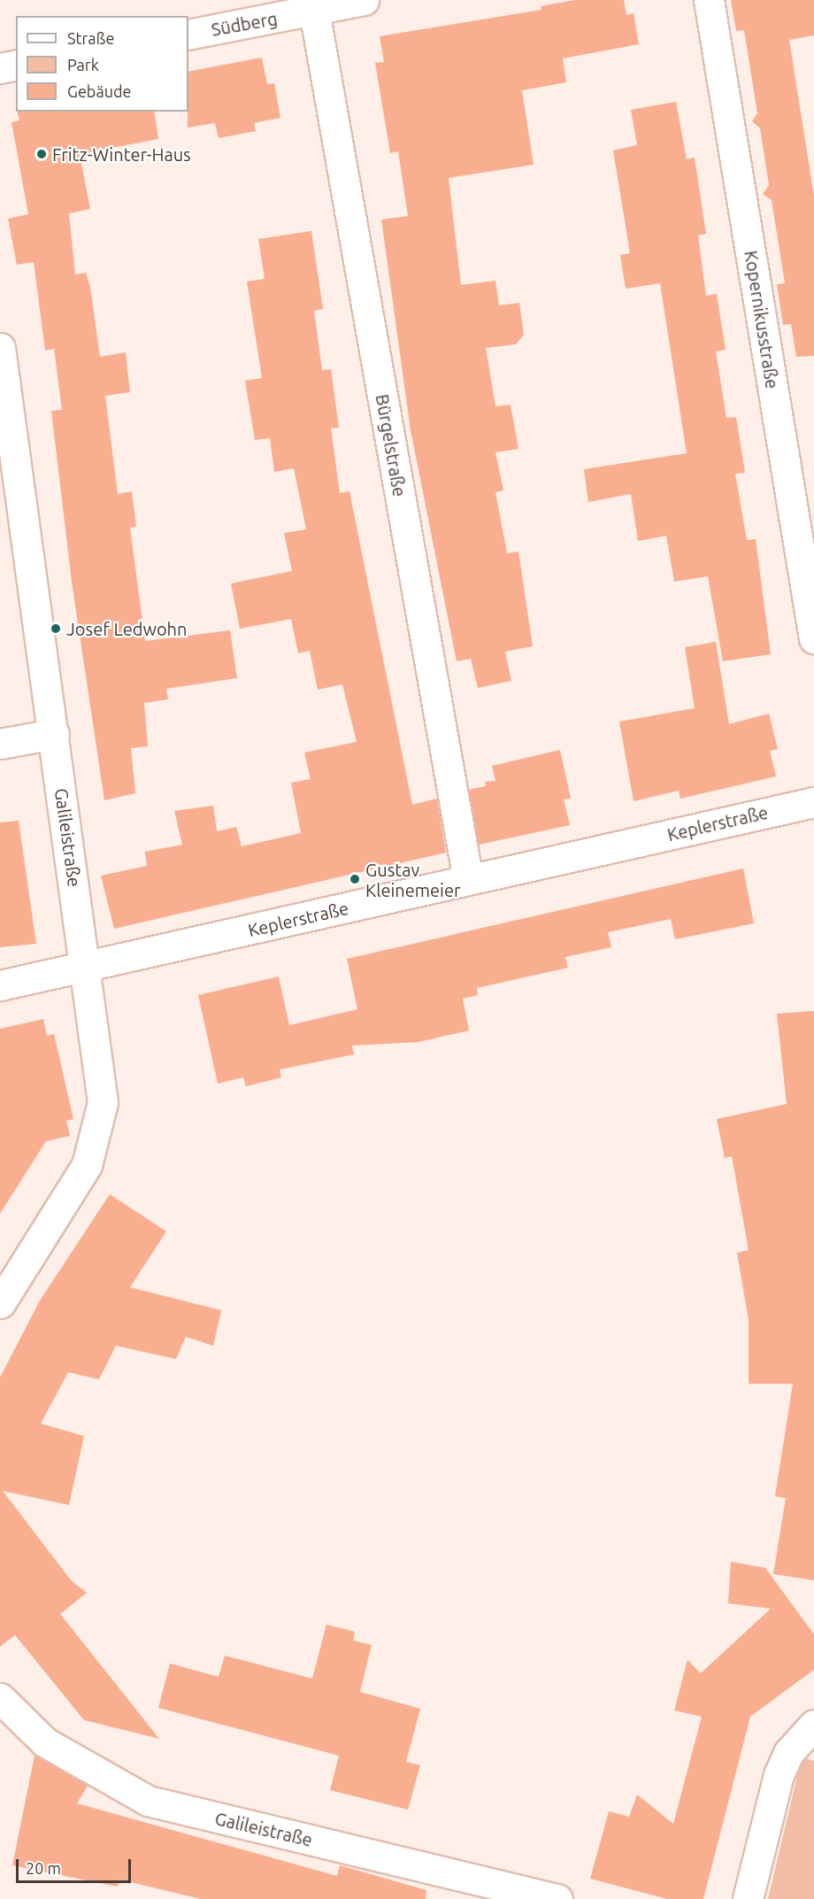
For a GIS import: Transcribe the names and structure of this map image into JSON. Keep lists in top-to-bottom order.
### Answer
{
  "streets": {
    "street": [
      "Südberg",
      "Kopernikusstraße",
      "Bürgelstraße",
      "Keplerstraße",
      "Galileistraße"
    ]
  },
  "crossings": [
    ["Südberg", "Bürgelstraße"],
    ["Bürgelstraße", "Keplerstraße"],
    ["Keplerstraße", "Galileistraße"]
  ],
  "places": ["Fritz-Winter-Haus", "Josef Ledwohn", "Gustav Kleinemeier"],
  "legend": ["Straße", "Park", "Gebäude"],
  "scale_bar": "20 m"
}
